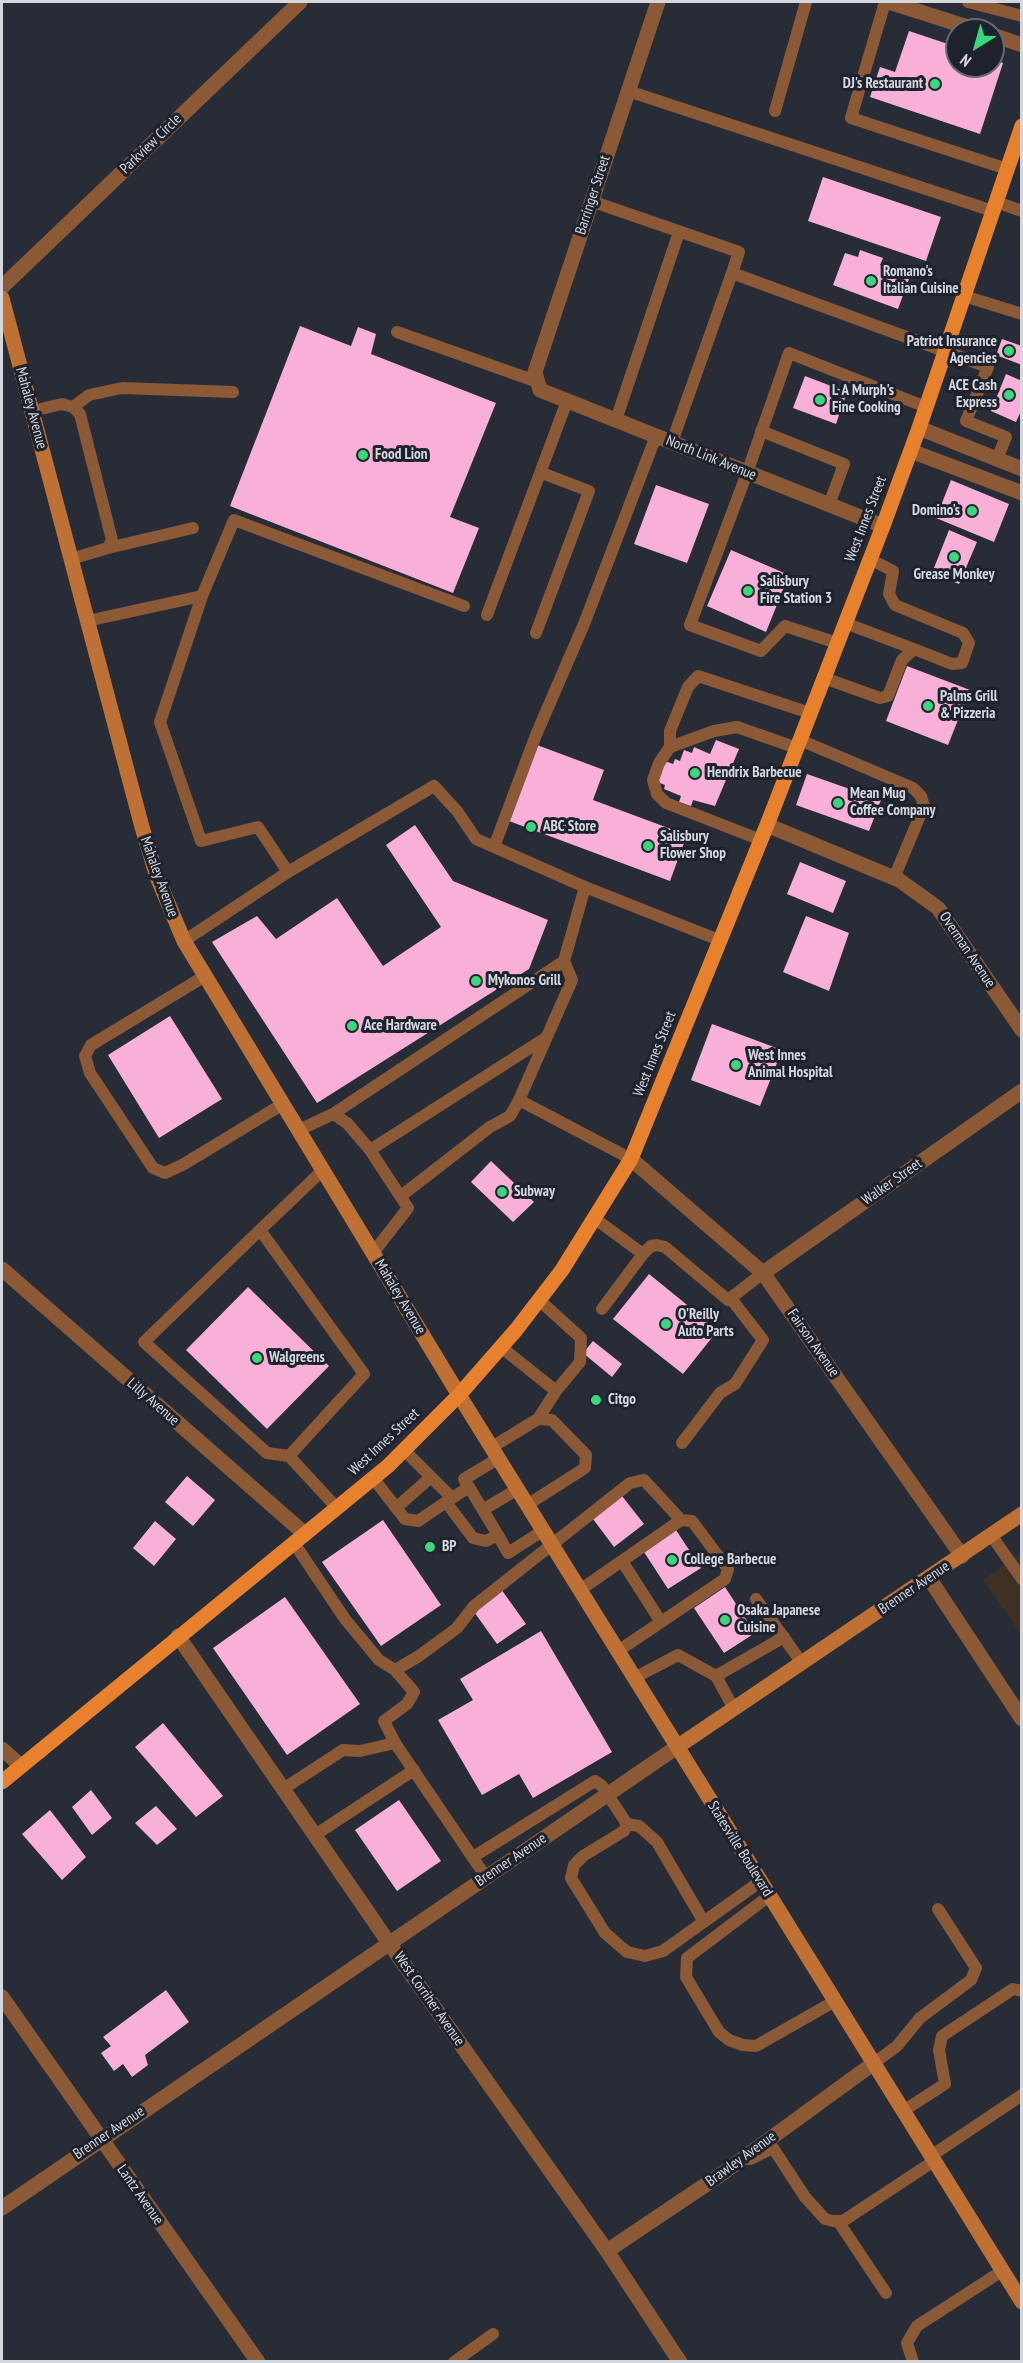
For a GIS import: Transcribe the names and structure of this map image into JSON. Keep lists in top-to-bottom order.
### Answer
{
  "streets": {
    "main road": ["West Innes Street"],
    "street": [
      "Parkview Circle",
      "Barringer Street",
      "Mahaley Avenue",
      "North Link Avenue",
      "Overman Avenue",
      "Walker Street",
      "Fairson Avenue",
      "Lilly Avenue",
      "Brenner Avenue",
      "Statesville Boulevard",
      "West Corriher Avenue",
      "Brawley Avenue",
      "Lantz Avenue"
    ]
  },
  "crossings": [
    ["Barringer Street", "North Link Avenue"],
    ["Mahaley Avenue", "West Innes Street"],
    ["Mahaley Avenue", "Statesville Boulevard"],
    ["North Link Avenue", "West Innes Street"],
    ["West Innes Street", "Overman Avenue"],
    ["West Innes Street", "Fairson Avenue"],
    ["West Innes Street", "Lilly Avenue"],
    ["West Innes Street", "Statesville Boulevard"],
    ["West Innes Street", "West Corriher Avenue"],
    ["Walker Street", "Fairson Avenue"],
    ["Fairson Avenue", "Brenner Avenue"],
    ["Brenner Avenue", "Statesville Boulevard"],
    ["Brenner Avenue", "West Corriher Avenue"],
    ["Brenner Avenue", "Lantz Avenue"],
    ["Statesville Boulevard", "Brawley Avenue"],
    ["West Corriher Avenue", "Brawley Avenue"]
  ],
  "places": [
    "DJ's Restaurant",
    "Romano's Italian Cuisine",
    "Patriot Insurance Agencies",
    "ACE Cash Express",
    "L A Murph's Fine Cooking",
    "Food Lion",
    "Domino's",
    "Grease Monkey",
    "Salisbury Fire Station 3",
    "Palms Grill & Pizzeria",
    "Hendrix Barbecue",
    "Mean Mug Coffee Company",
    "ABC Store",
    "Salisbury Flower Shop",
    "Mykonos Grill",
    "Ace Hardware",
    "West Innes Animal Hospital",
    "Subway",
    "O'Reilly Auto Parts",
    "Walgreens",
    "Citgo",
    "BP",
    "College Barbecue",
    "Osaka Japanese Cuisine"
  ],
  "north": "bottom left"
}
